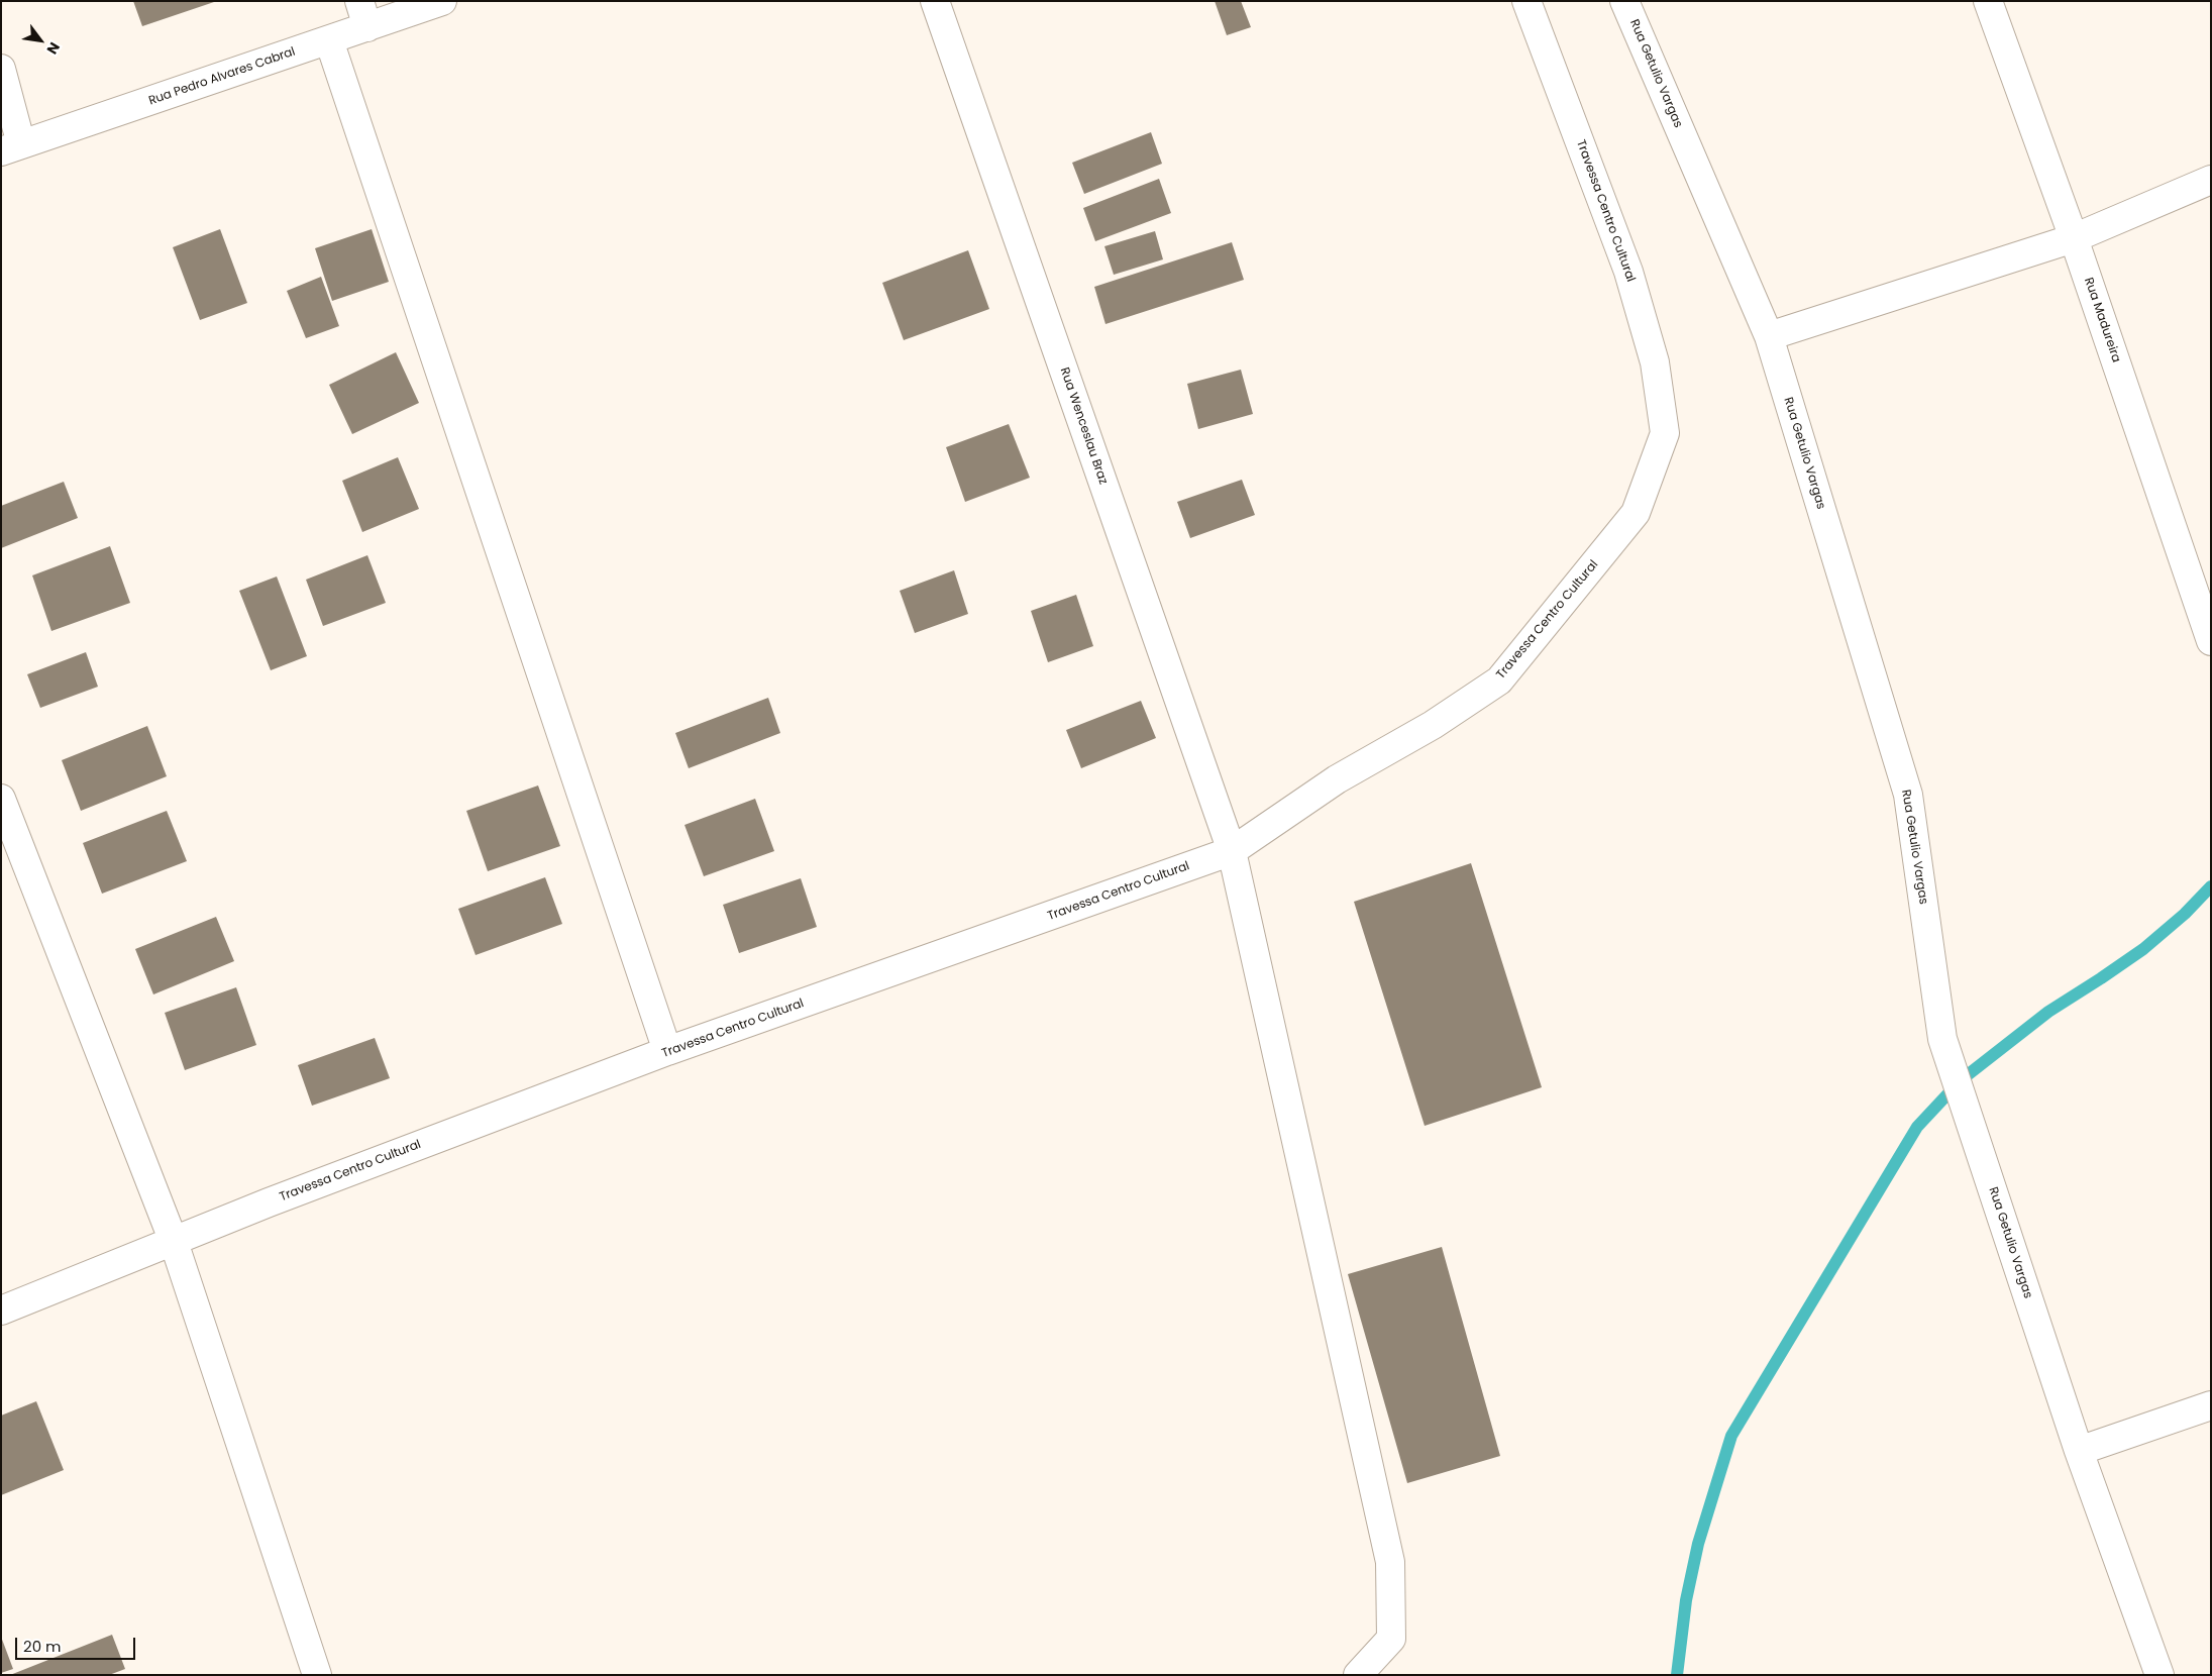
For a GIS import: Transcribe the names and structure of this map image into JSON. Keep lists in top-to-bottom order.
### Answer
{
  "streets": {
    "street": [
      "Rua Getulio Vargas",
      "Rua Pedro Alvares Cabral",
      "Travessa Centro Cultural",
      "Rua Madureira",
      "Rua Wenceslau Braz"
    ]
  },
  "crossings": [
    ["Travessa Centro Cultural", "Rua Wenceslau Braz"]
  ],
  "scale_bar": "20 m",
  "north": "bottom right"
}
